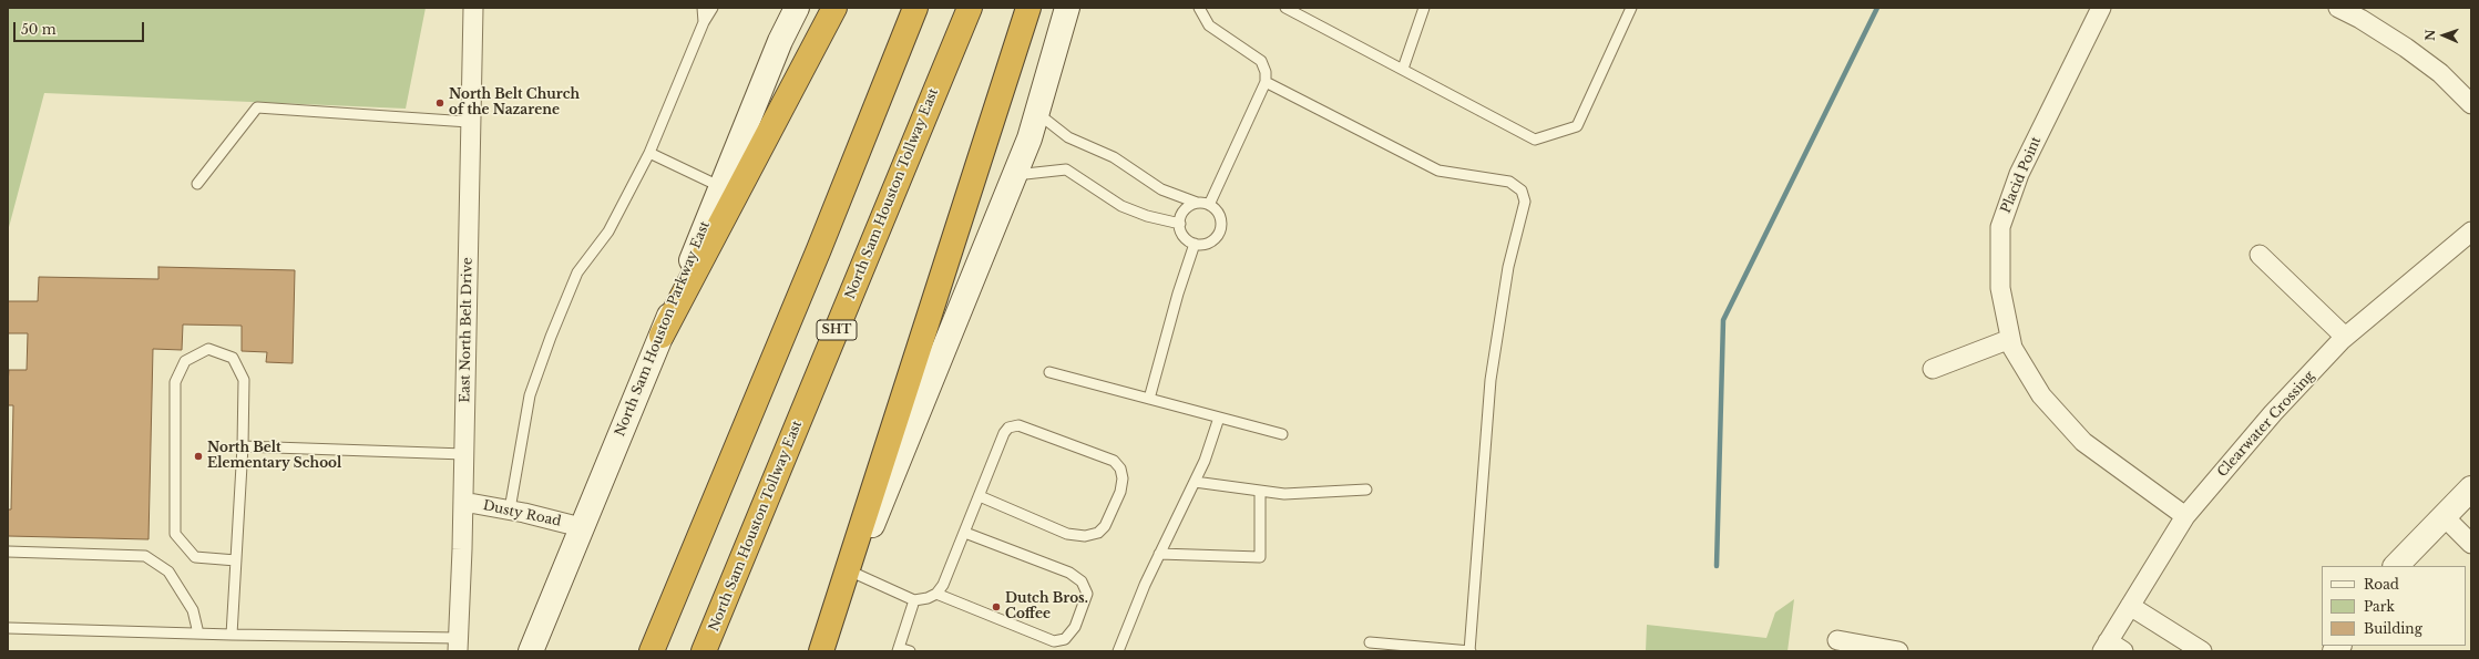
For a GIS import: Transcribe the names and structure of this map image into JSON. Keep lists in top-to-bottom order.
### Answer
{
  "streets": {
    "highway": ["North Sam Houston Tollway East", "SHT"],
    "main road": ["North Sam Houston Parkway East"],
    "street": [
      "Placid Point",
      "East North Belt Drive",
      "Clearwater Crossing",
      "Dusty Road"
    ]
  },
  "crossings": [
    ["Placid Point", "Clearwater Crossing"],
    ["North Sam Houston Parkway East", "Dusty Road"],
    ["East North Belt Drive", "Dusty Road"]
  ],
  "places": ["North Belt Church of the Nazarene", "North Belt Elementary School", "Dutch Bros. Coffee"],
  "legend": ["Road", "Park", "Building"],
  "scale_bar": "50 m",
  "north": "left"
}
